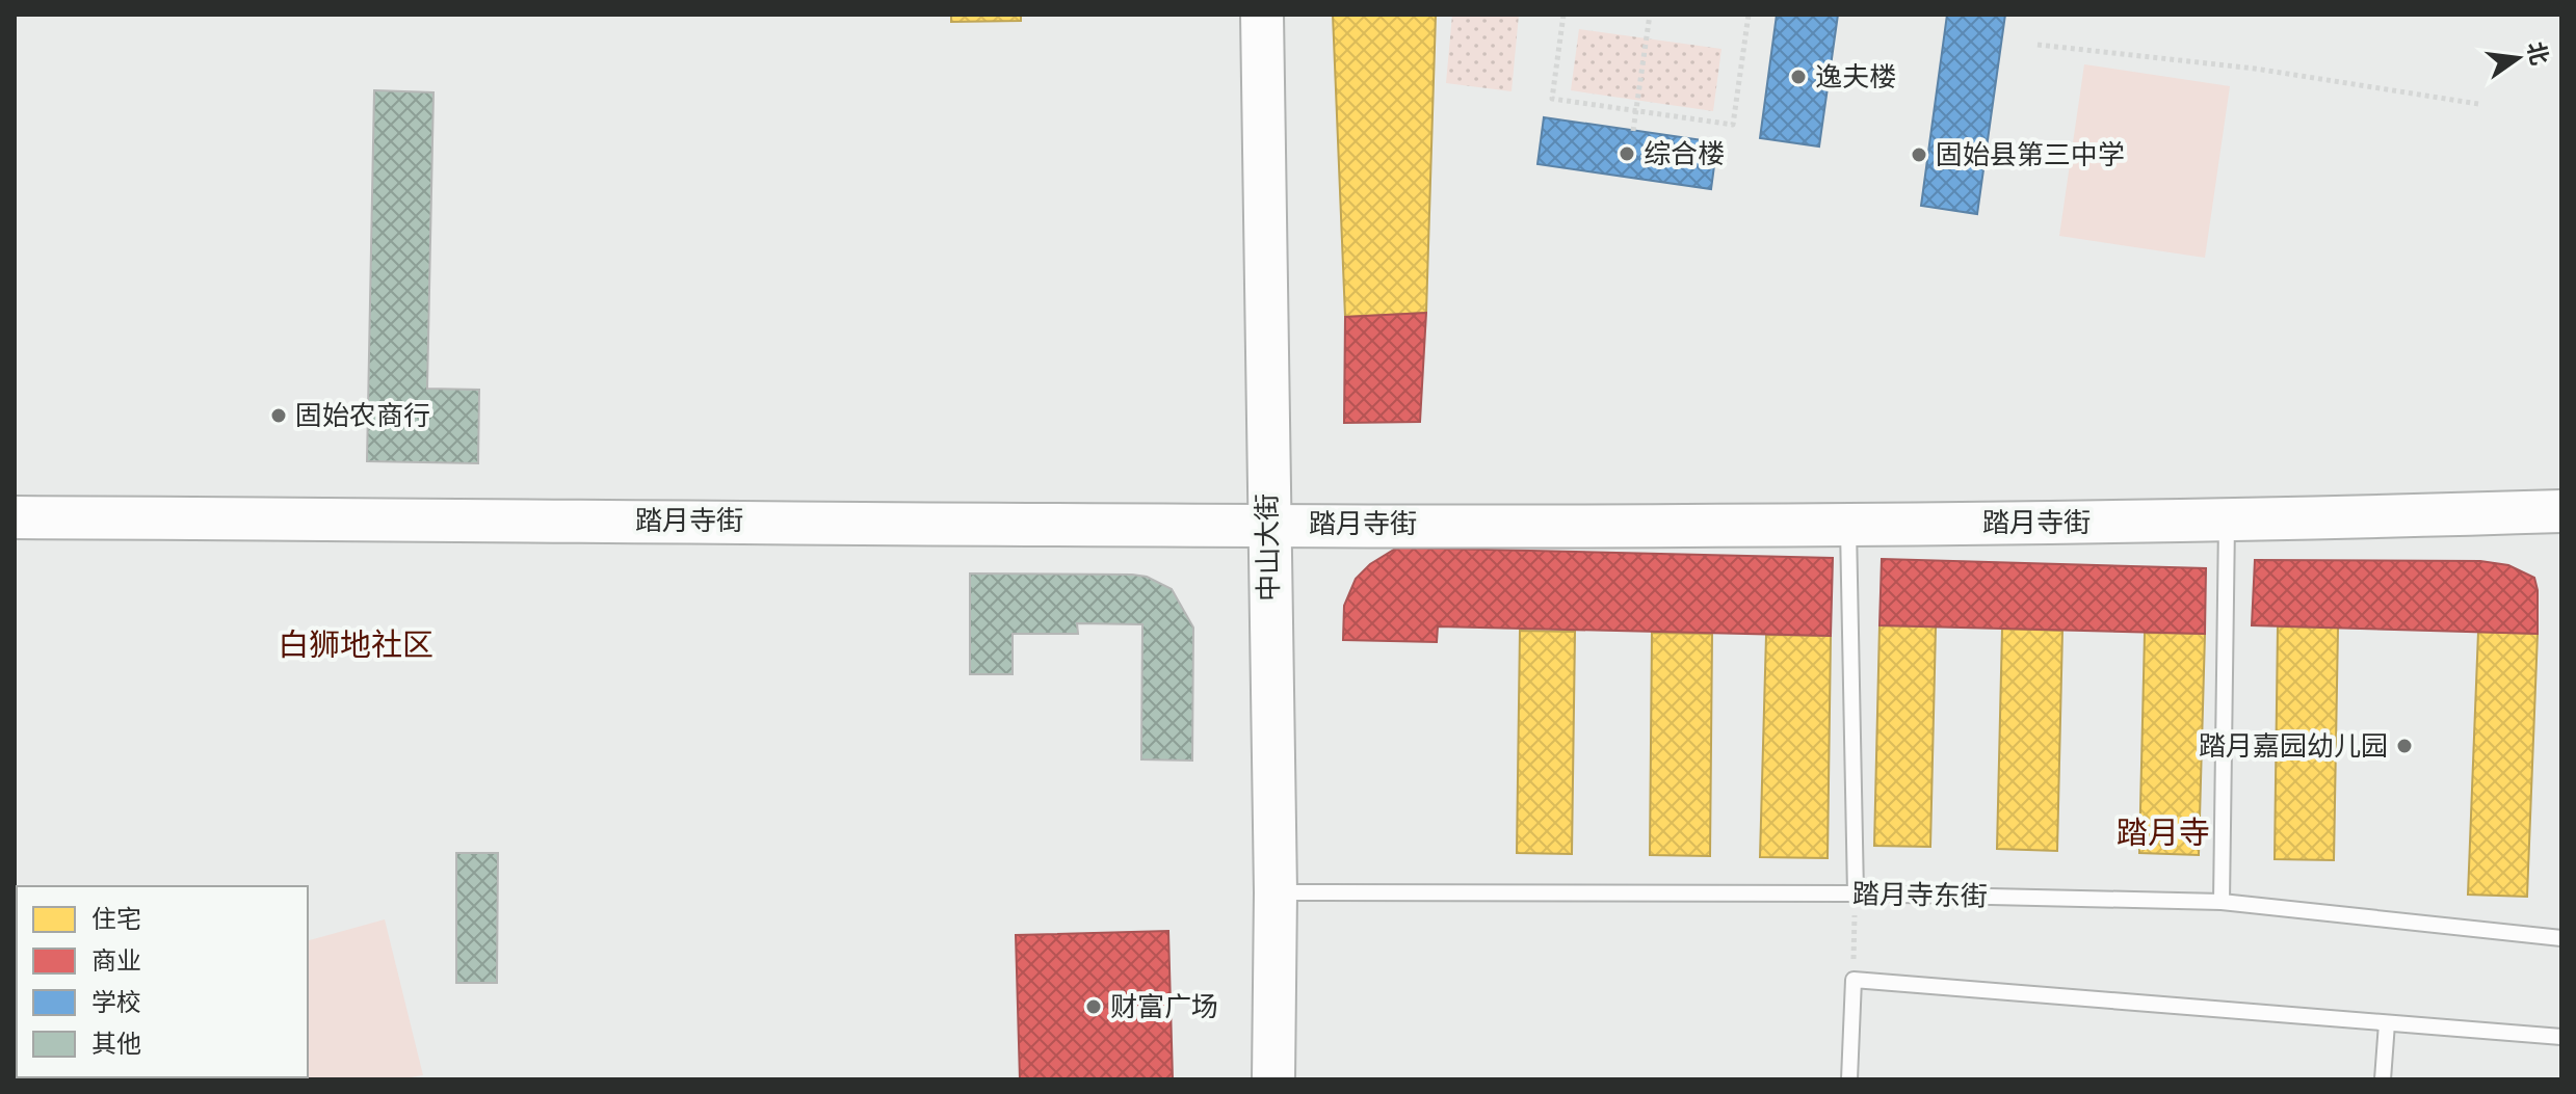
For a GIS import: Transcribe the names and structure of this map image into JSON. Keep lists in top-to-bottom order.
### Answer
{
  "streets": {
    "street": ["踏月寺街", "中山大街"],
    "lane": ["踏月寺东街"]
  },
  "crossings": [
    ["踏月寺街", "中山大街"],
    ["中山大街", "踏月寺东街"]
  ],
  "districts": ["白狮地社区", "踏月寺"],
  "places": [
    "逸夫楼",
    "综合楼",
    "固始县第三中学",
    "固始农商行",
    "踏月嘉园幼儿园",
    "财富广场"
  ],
  "legend": [
    "住宅",
    "商业",
    "学校",
    "其他"
  ],
  "north": "right"
}
